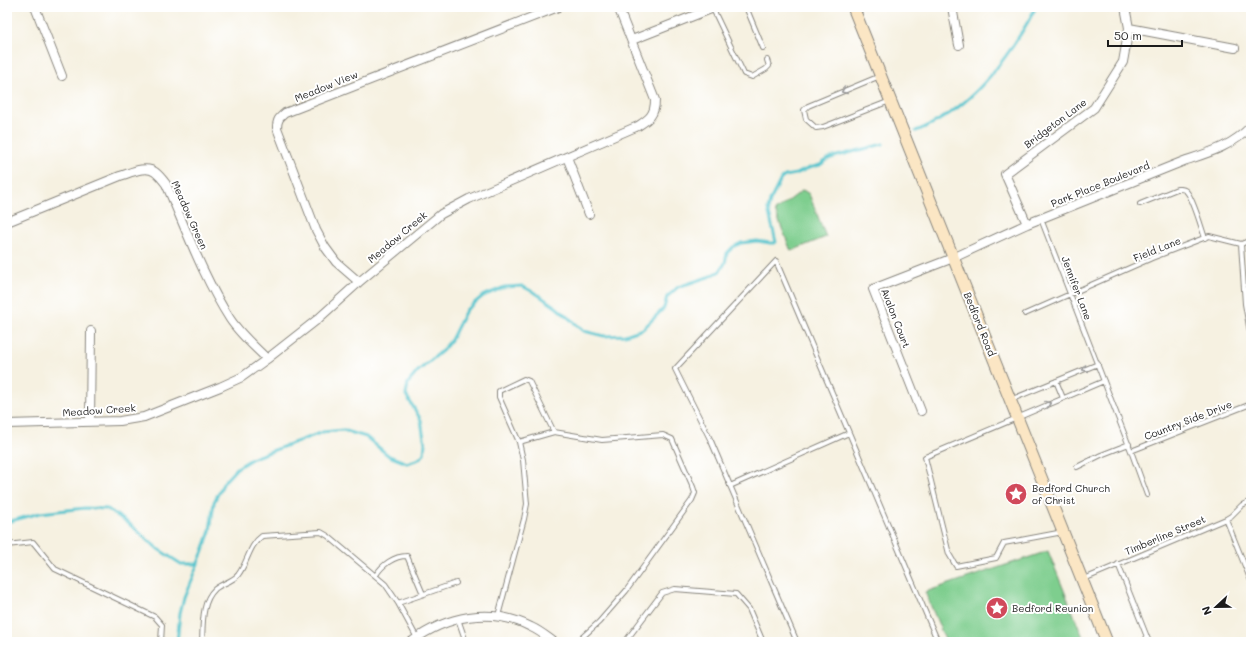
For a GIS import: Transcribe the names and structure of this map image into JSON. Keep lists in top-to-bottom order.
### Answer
{
  "streets": {
    "main road": ["Bedford Road"],
    "street": [
      "Meadow View",
      "Bridgeton Lane",
      "Park Place Boulevard",
      "Meadow Green",
      "Meadow Creek",
      "Avalon Court"
    ],
    "lane": [
      "Field Lane",
      "Jennifer Lane",
      "Country Side Drive",
      "Timberline Street"
    ]
  },
  "crossings": [
    ["Meadow View", "Meadow Creek"],
    ["Bridgeton Lane", "Park Place Boulevard"],
    ["Park Place Boulevard", "Jennifer Lane"],
    ["Park Place Boulevard", "Avalon Court"],
    ["Park Place Boulevard", "Bedford Road"],
    ["Meadow Green", "Meadow Creek"],
    ["Field Lane", "Jennifer Lane"],
    ["Jennifer Lane", "Country Side Drive"],
    ["Avalon Court", "Bedford Road"],
    ["Bedford Road", "Timberline Street"]
  ],
  "places": {
    "place": ["Bedford Church of Christ", "Bedford Reunion"]
  },
  "scale_bar": "50 m",
  "north": "left"
}
